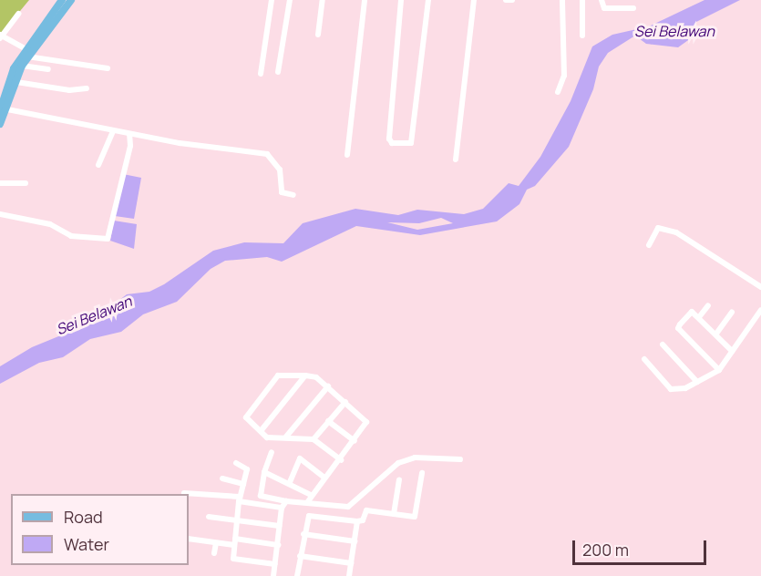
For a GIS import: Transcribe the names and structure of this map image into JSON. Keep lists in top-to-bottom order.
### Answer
{
  "water": ["Sei Belawan"],
  "legend": ["Road", "Water"],
  "scale_bar": "200 m"
}
